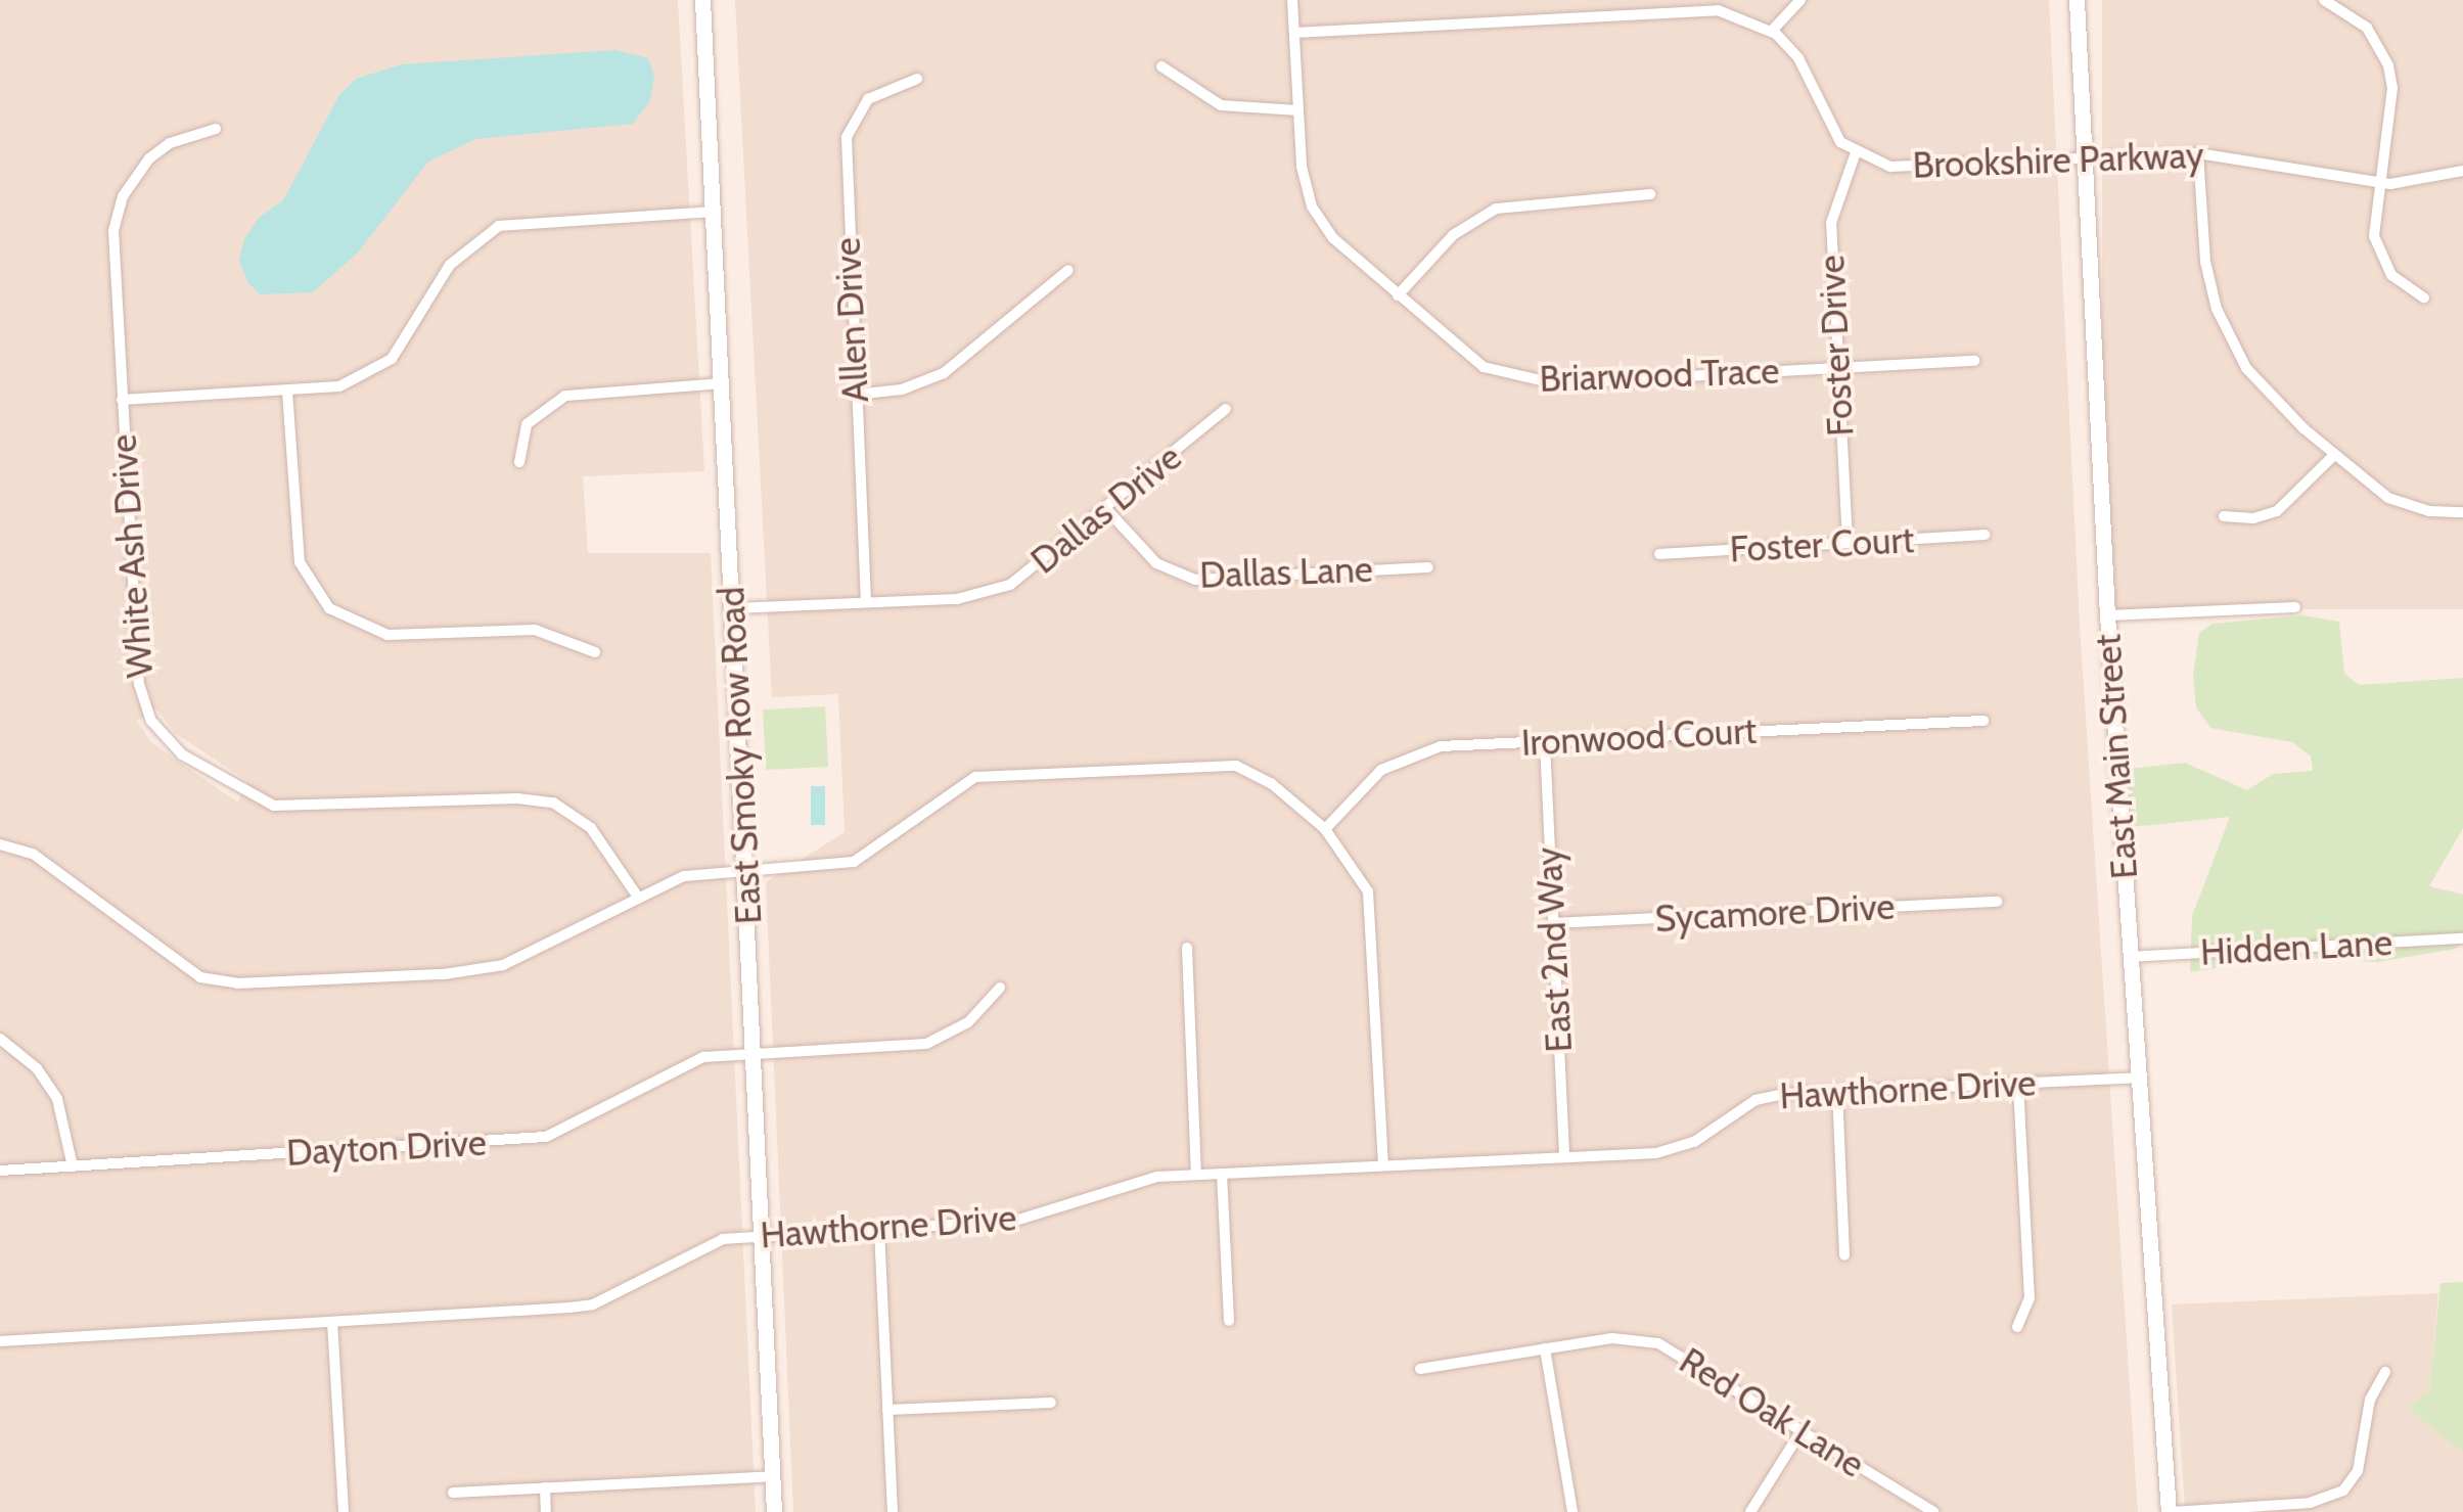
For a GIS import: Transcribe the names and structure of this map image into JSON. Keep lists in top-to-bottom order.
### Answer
{
  "streets": {
    "street": [
      "Brookshire Parkway",
      "Allen Drive",
      "Foster Drive",
      "Briarwood Trace",
      "Dallas Drive",
      "Foster Court",
      "White Ash Drive",
      "Dallas Lane",
      "Ironwood Court",
      "East Smoky Row Road",
      "East Main Street",
      "Sycamore Drive",
      "Hidden Lane",
      "East 2nd Way",
      "Hawthorne Drive",
      "Dayton Drive",
      "Red Oak Lane"
    ]
  },
  "crossings": [
    ["Brookshire Parkway", "Foster Drive"],
    ["Brookshire Parkway", "East Main Street"],
    ["Allen Drive", "Dallas Drive"],
    ["Foster Drive", "Briarwood Trace"],
    ["Foster Drive", "Foster Court"],
    ["Dallas Drive", "Dallas Lane"],
    ["Dallas Drive", "East Smoky Row Road"],
    ["Ironwood Court", "East 2nd Way"],
    ["East Smoky Row Road", "Hawthorne Drive"],
    ["East Smoky Row Road", "Dayton Drive"],
    ["East Main Street", "Hidden Lane"],
    ["East Main Street", "Hawthorne Drive"],
    ["Sycamore Drive", "East 2nd Way"],
    ["East 2nd Way", "Hawthorne Drive"]
  ]
}
